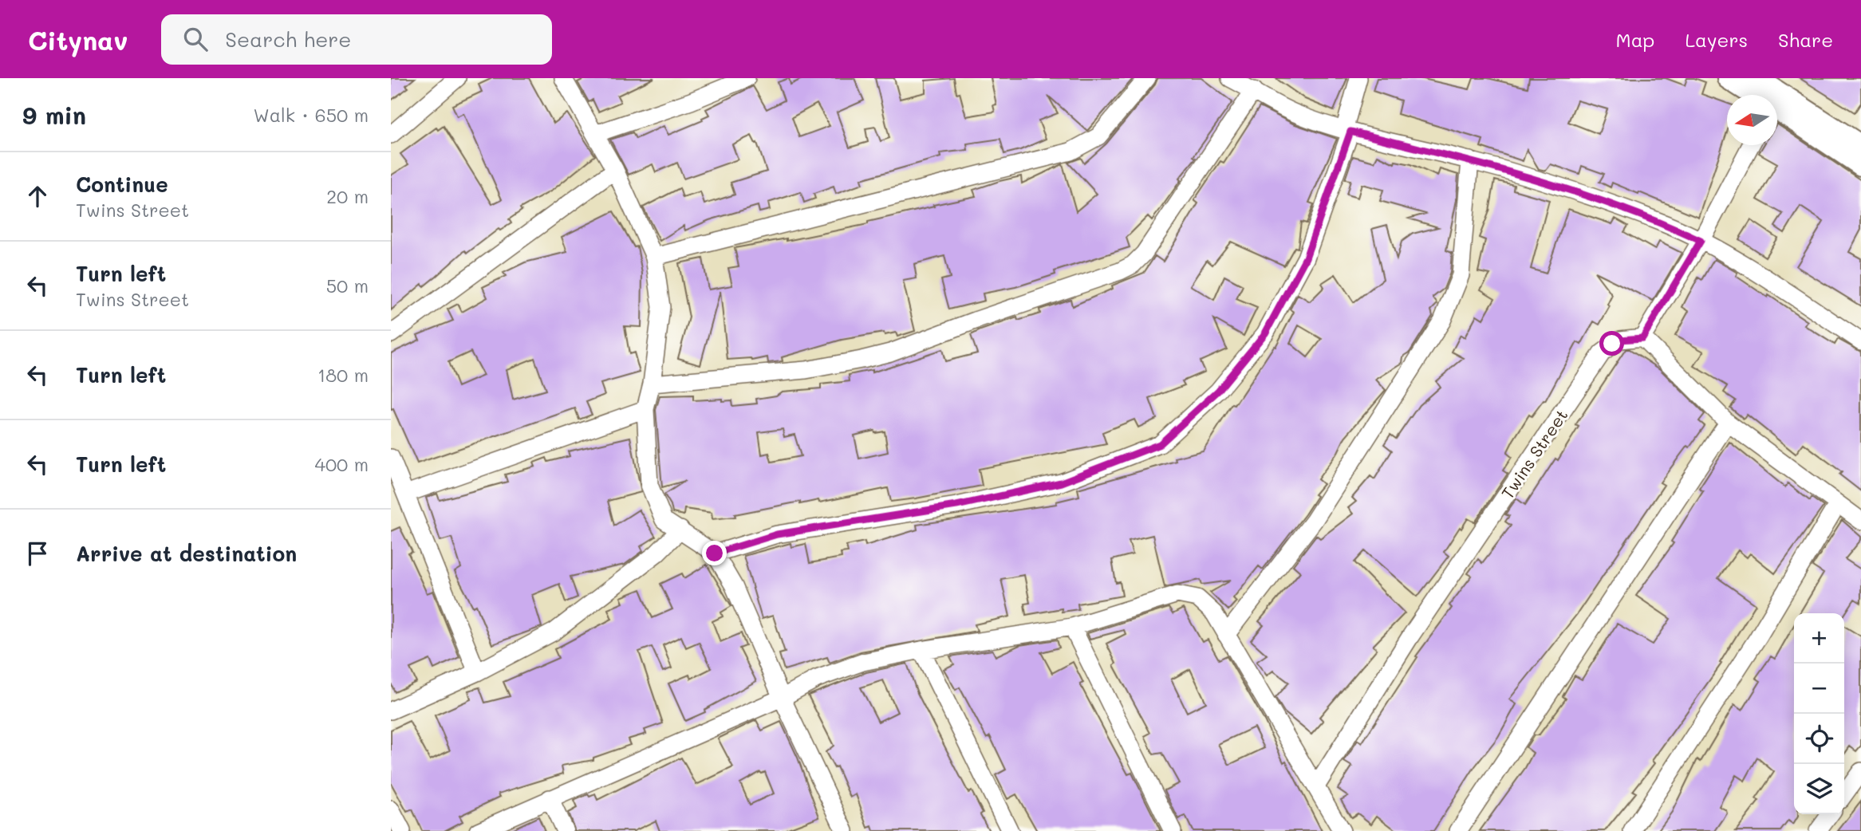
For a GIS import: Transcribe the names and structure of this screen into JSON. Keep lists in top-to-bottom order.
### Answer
{
  "streets": {
    "street": ["Twins Street"]
  },
  "north": "left",
  "page": {
    "header": "Citynav",
    "search": "Search here",
    "nav": ["Map", "Layers", "Share"],
    "heading": ["9 min", "Walk · 650 m"],
    "list": [
      ["Continue", "Twins Street", "20 m"],
      ["Turn left", "Twins Street", "50 m"],
      ["Turn left", "180 m"],
      ["Turn left", "400 m"],
      "Arrive at destination"
    ],
    "map_buttons": ["+", "−"]
  }
}
